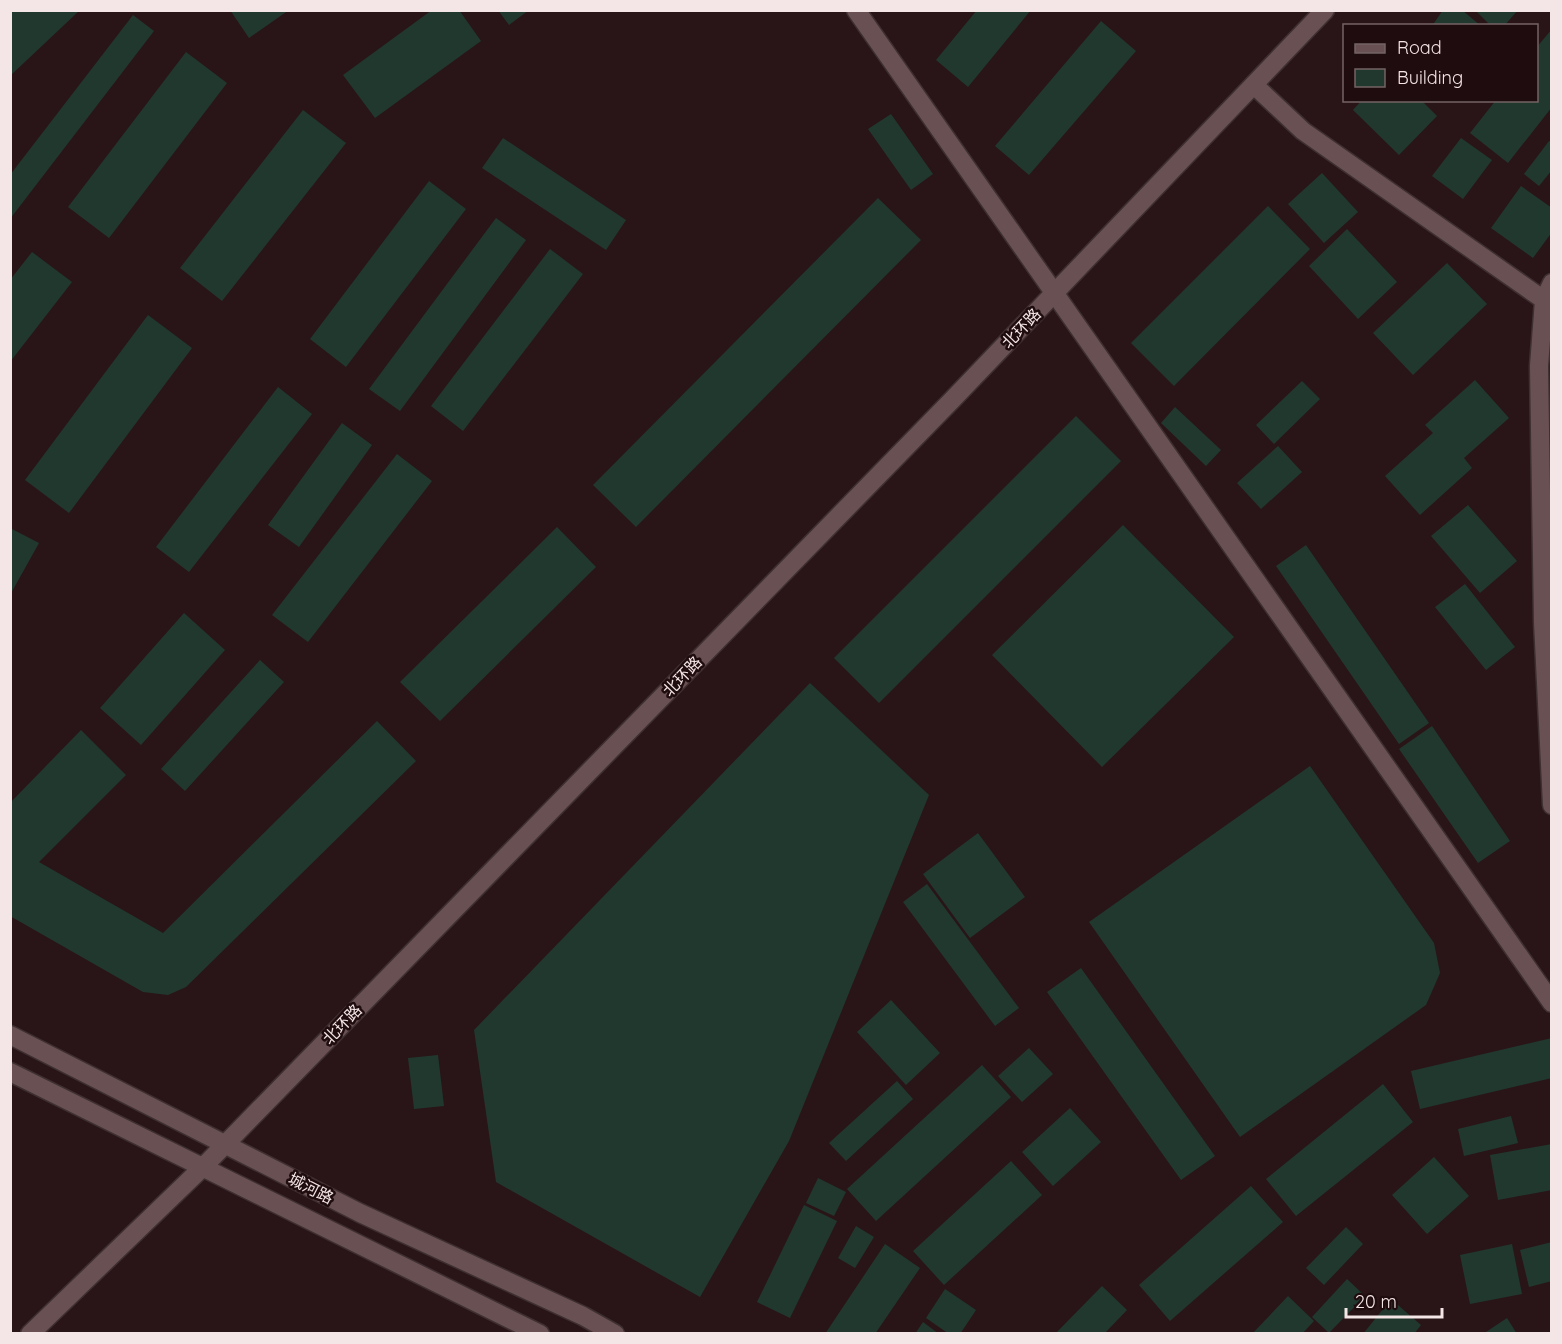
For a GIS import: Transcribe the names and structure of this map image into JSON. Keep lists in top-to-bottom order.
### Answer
{
  "streets": {
    "main road": ["北环路", "城河路"]
  },
  "crossings": [
    ["北环路", "城河路"]
  ],
  "legend": ["Road", "Building"],
  "scale_bar": "20 m"
}
